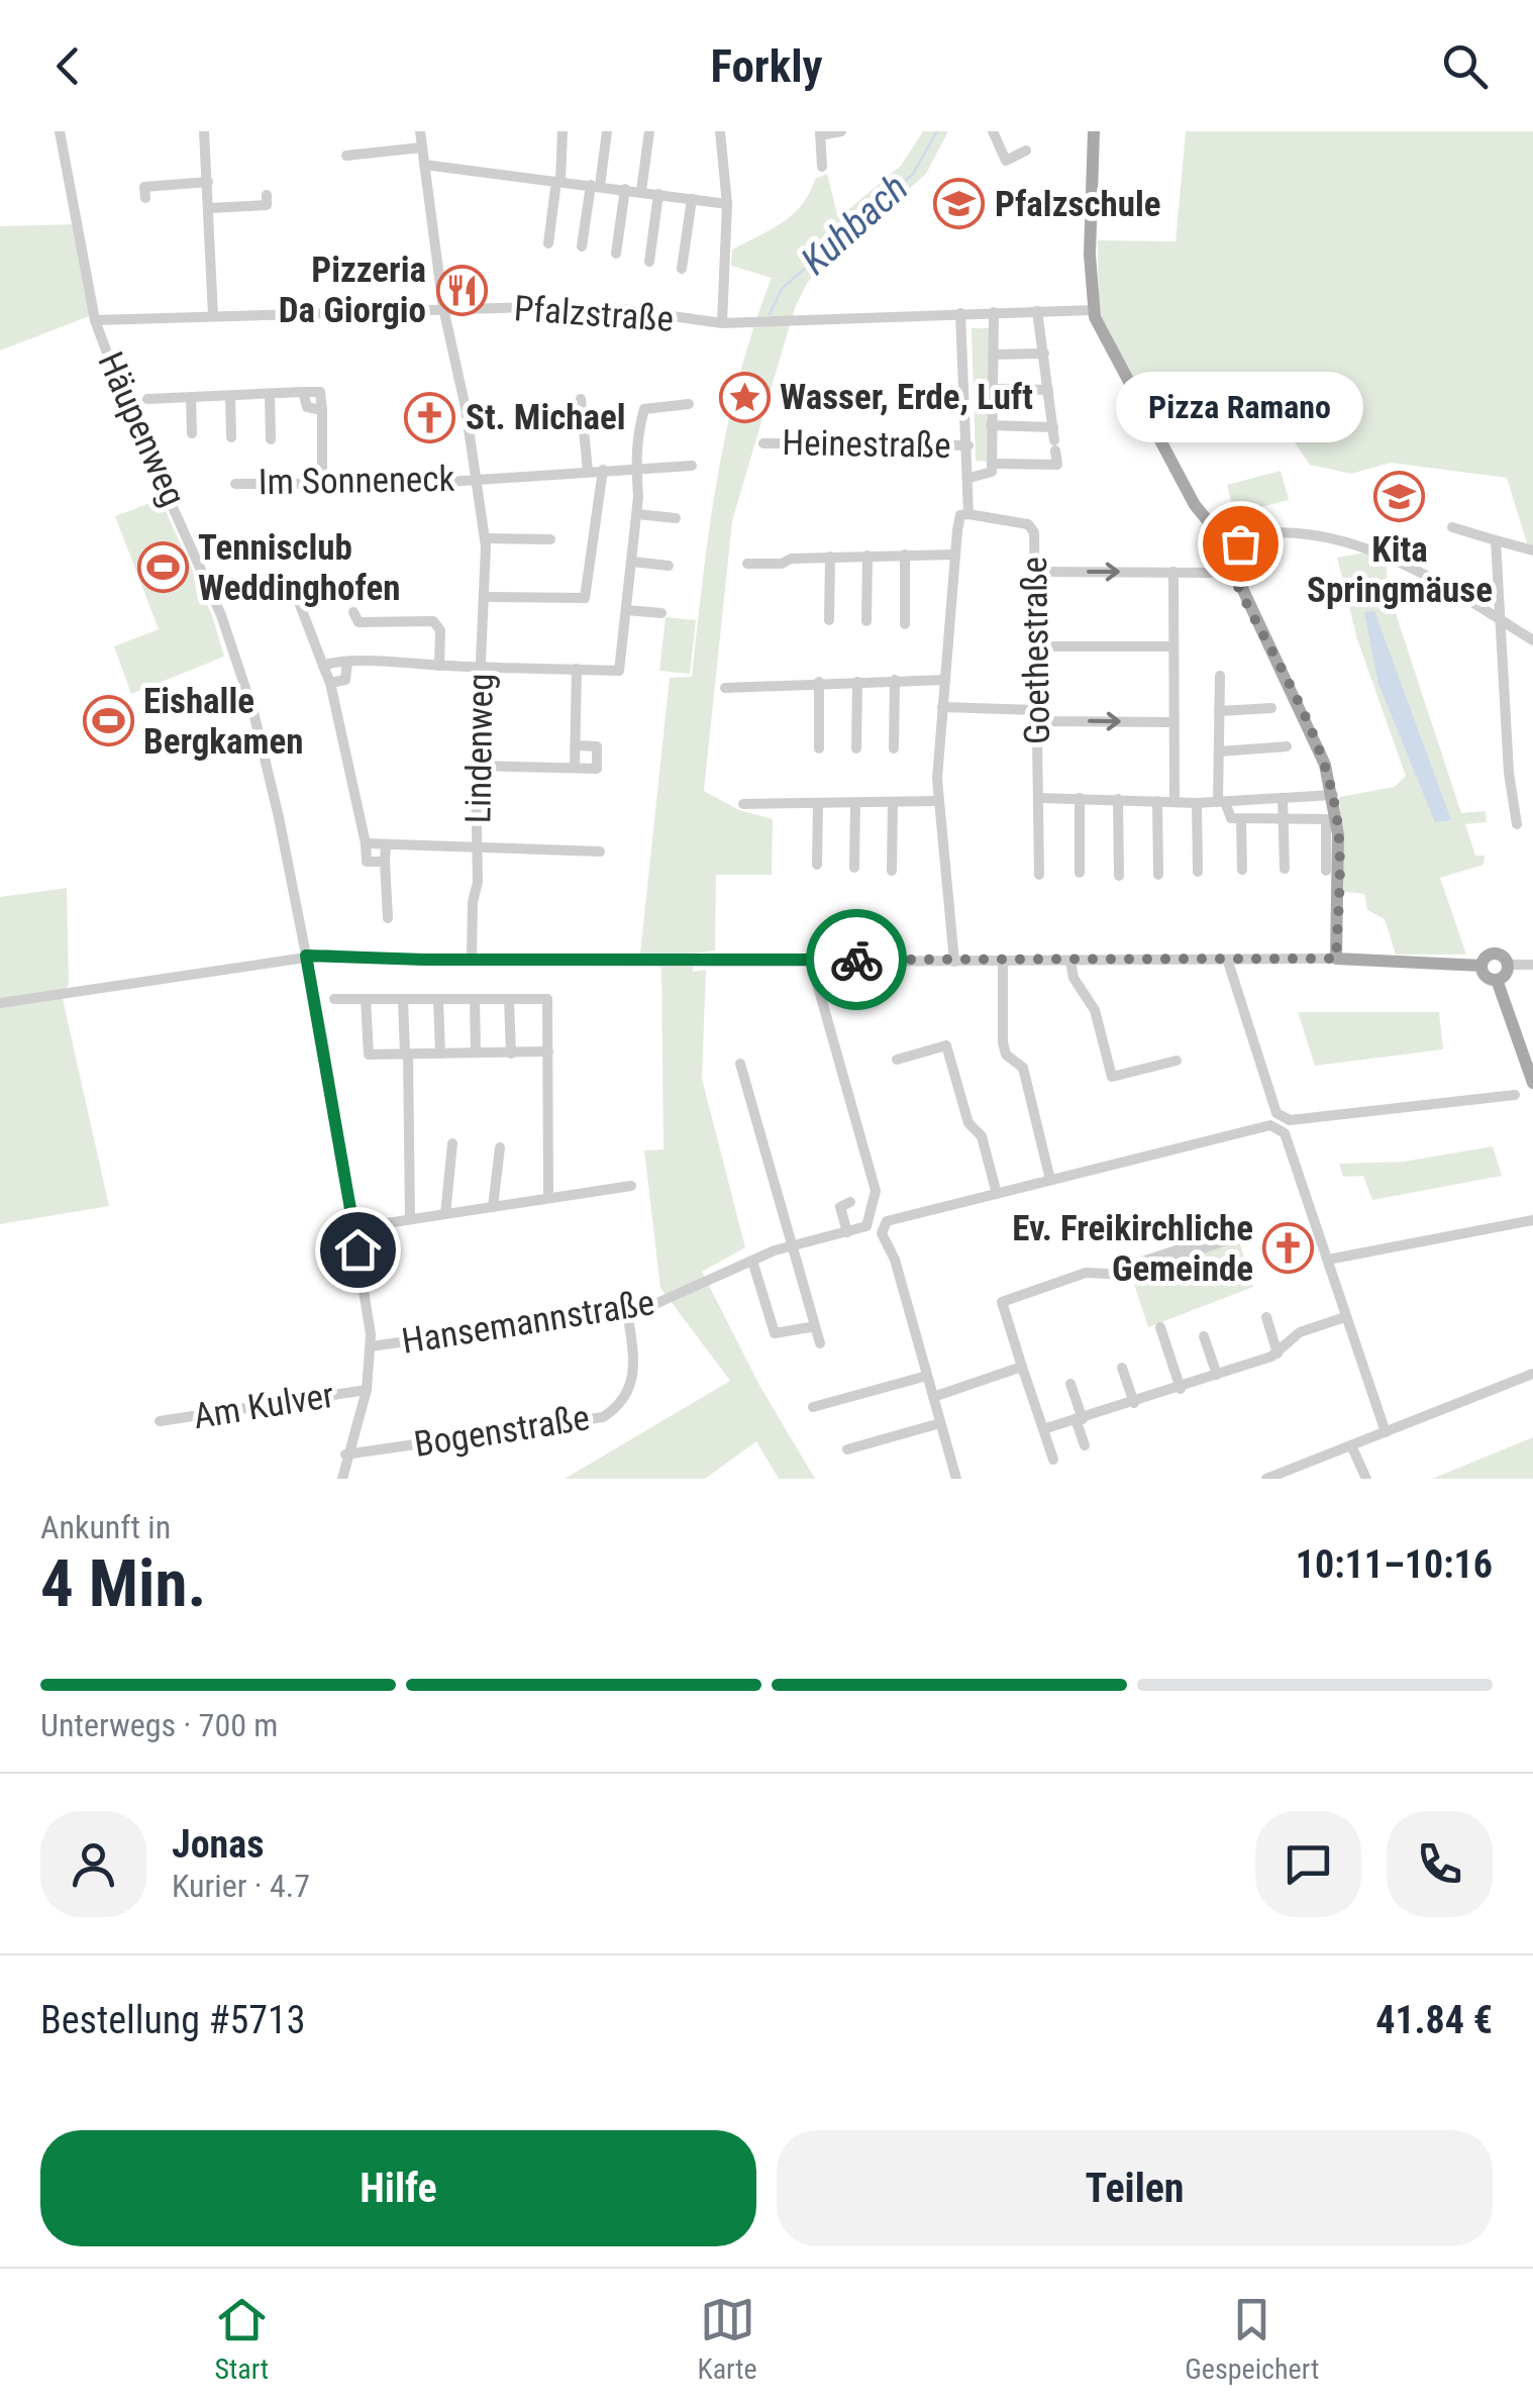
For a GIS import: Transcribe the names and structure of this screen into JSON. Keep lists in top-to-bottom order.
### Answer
{
  "streets": {
    "street": [
      "Pfalzstraße",
      "Häupenweg",
      "Heinestraße",
      "Im Sonneneck",
      "Goethestraße",
      "Lindenweg",
      "Hansemannstraße",
      "Am Kulver",
      "Bogenstraße"
    ]
  },
  "crossings": [
    ["Pfalzstraße", "Häupenweg"],
    ["Pfalzstraße", "Lindenweg"],
    ["Häupenweg", "Hansemannstraße"],
    ["Häupenweg", "Am Kulver"],
    ["Häupenweg", "Bogenstraße"],
    ["Im Sonneneck", "Lindenweg"],
    ["Hansemannstraße", "Bogenstraße"]
  ],
  "water": ["Kuhbach"],
  "places": {
    "school or university": ["Pfalzschule", "Kita Springmäuse"],
    "restaurant": ["Pizzeria Da Giorgio"],
    "place": ["Wasser, Erde, Luft"],
    "church": ["St. Michael", "Ev. Freikirchliche Gemeinde"],
    "other": ["Pizza Ramano"],
    "sports": ["Tennisclub Weddinghofen", "Eishalle Bergkamen"]
  },
  "page": {
    "header": "Forkly",
    "bubble": "Pizza Ramano",
    "heading": ["4 Min.", "Ankunft in", "10:11–10:16"],
    "panel": [
      "Jonas",
      "Kurier · 4.7",
      "Bestellung #5713",
      "41.84 €"
    ],
    "bar": "Unterwegs · 700 m",
    "buttons": ["Hilfe", "Teilen"],
    "tabs": ["Start", "Karte", "Gespeichert"]
  }
}
